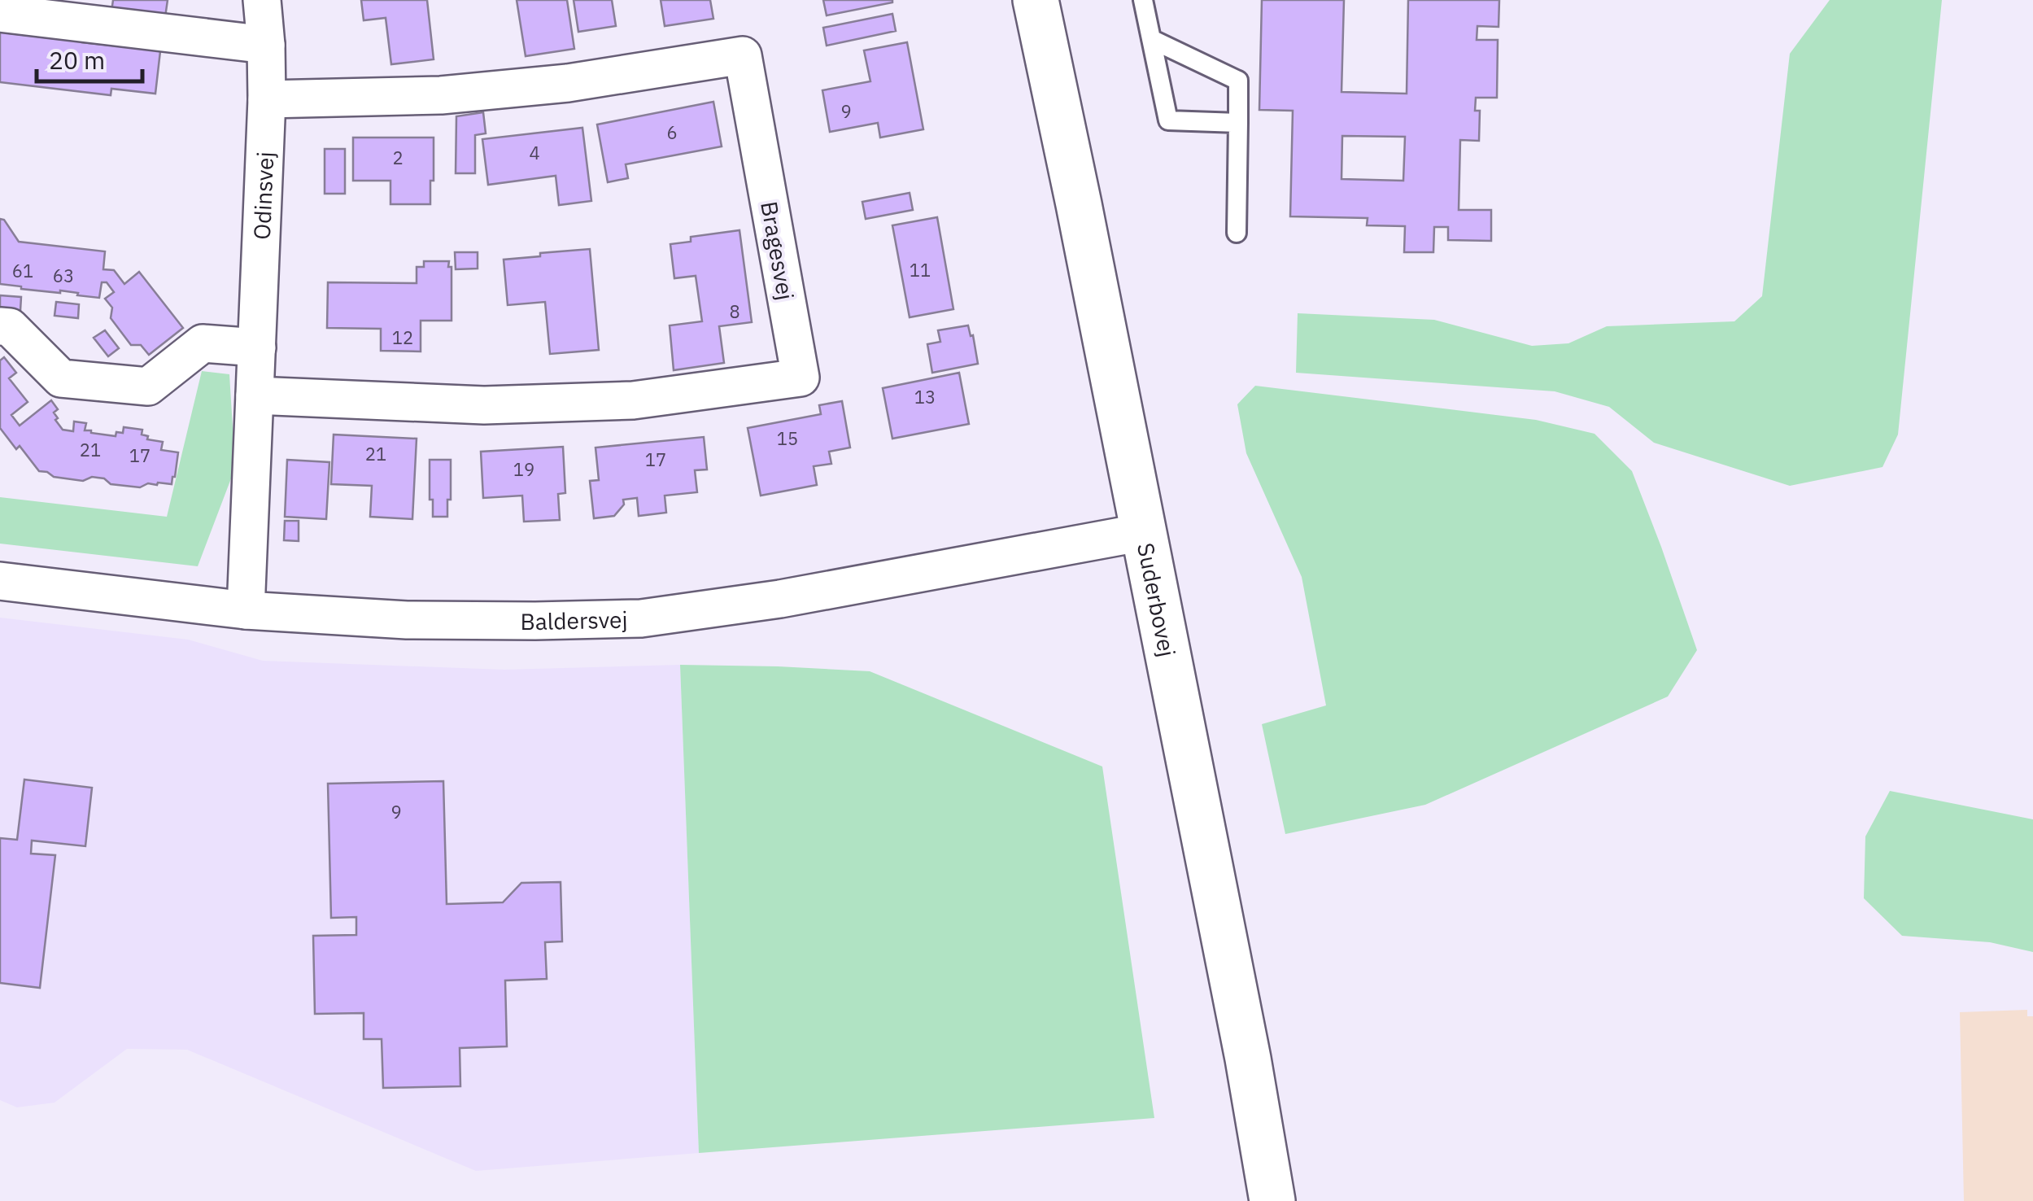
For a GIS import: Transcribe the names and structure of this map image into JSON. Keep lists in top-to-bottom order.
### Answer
{
  "streets": {
    "street": [
      "Odinsvej",
      "Bragesvej",
      "Suderbovej",
      "Baldersvej"
    ]
  },
  "crossings": [
    ["Odinsvej", "Bragesvej"],
    ["Odinsvej", "Baldersvej"],
    ["Suderbovej", "Baldersvej"]
  ],
  "house_numbers": [
    "9",
    "6",
    "4",
    "2",
    "11",
    "61",
    "63",
    "8",
    "12",
    "13",
    "15",
    "21",
    "21",
    "17",
    "17",
    "19",
    "9"
  ],
  "scale_bar": "20 m"
}
